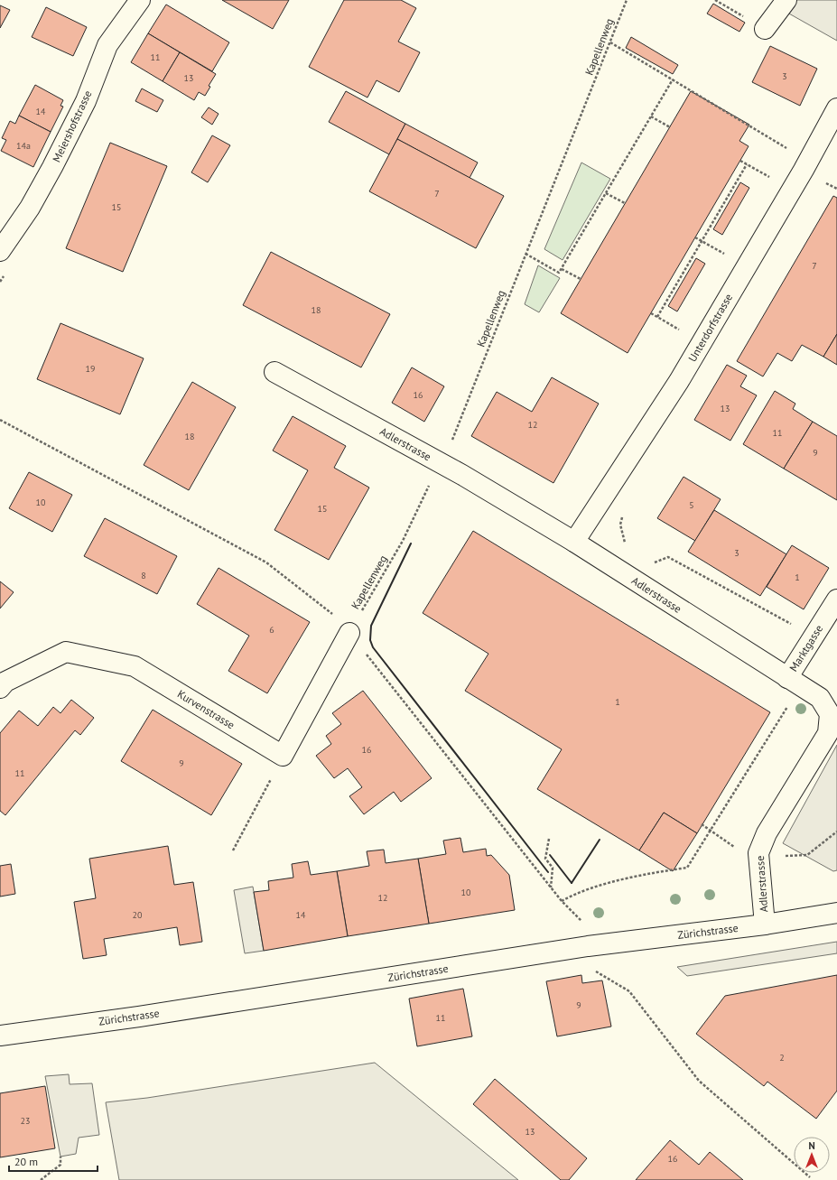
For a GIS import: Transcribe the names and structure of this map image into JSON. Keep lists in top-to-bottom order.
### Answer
{
  "streets": {
    "street": [
      "Meiershofstrasse",
      "Unterdorfstrasse",
      "Adlerstrasse",
      "Marktgasse",
      "Kurvenstrasse",
      "Zürichstrasse"
    ],
    "path": ["Kapellenweg"]
  },
  "crossings": [
    ["Kapellenweg", "Adlerstrasse"],
    ["Unterdorfstrasse", "Adlerstrasse"],
    ["Adlerstrasse", "Marktgasse"],
    ["Adlerstrasse", "Zürichstrasse"]
  ],
  "house_numbers": [
    "11",
    "3",
    "13",
    "14",
    "14a",
    "7",
    "15",
    "7",
    "18",
    "19",
    "16",
    "13",
    "12",
    "11",
    "18",
    "9",
    "10",
    "5",
    "15",
    "3",
    "8",
    "1",
    "6",
    "1",
    "16",
    "9",
    "11",
    "10",
    "12",
    "20",
    "14",
    "9",
    "11",
    "2",
    "23",
    "13",
    "16"
  ],
  "scale_bar": "20 m",
  "north": "top"
}
